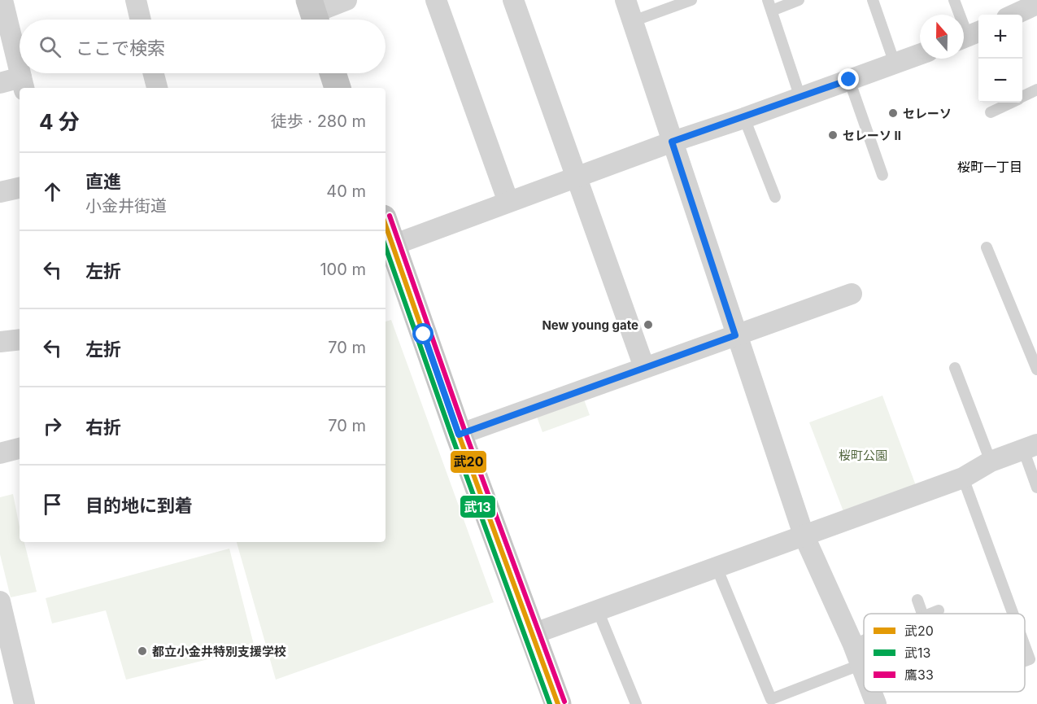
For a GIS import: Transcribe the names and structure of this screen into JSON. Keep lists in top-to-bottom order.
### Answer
{
  "districts": ["桜町一丁目"],
  "parks": ["桜町公園"],
  "places": [
    "セレーソ",
    "セレーソ Ⅱ",
    "New young gate",
    "都立小金井特別支援学校"
  ],
  "lines": ["transit line 鷹33", "transit line 武20", "transit line 武13"],
  "legend": ["武20", "武13", "鷹33"],
  "north": "top",
  "page": {
    "map_buttons": ["+", "−"],
    "search": "ここで検索",
    "heading": ["4 分", "徒歩 · 280 m"],
    "list": [
      ["直進", "小金井街道", "40 m"],
      ["左折", "100 m"],
      ["左折", "70 m"],
      ["右折", "70 m"],
      "目的地に到着"
    ]
  }
}
